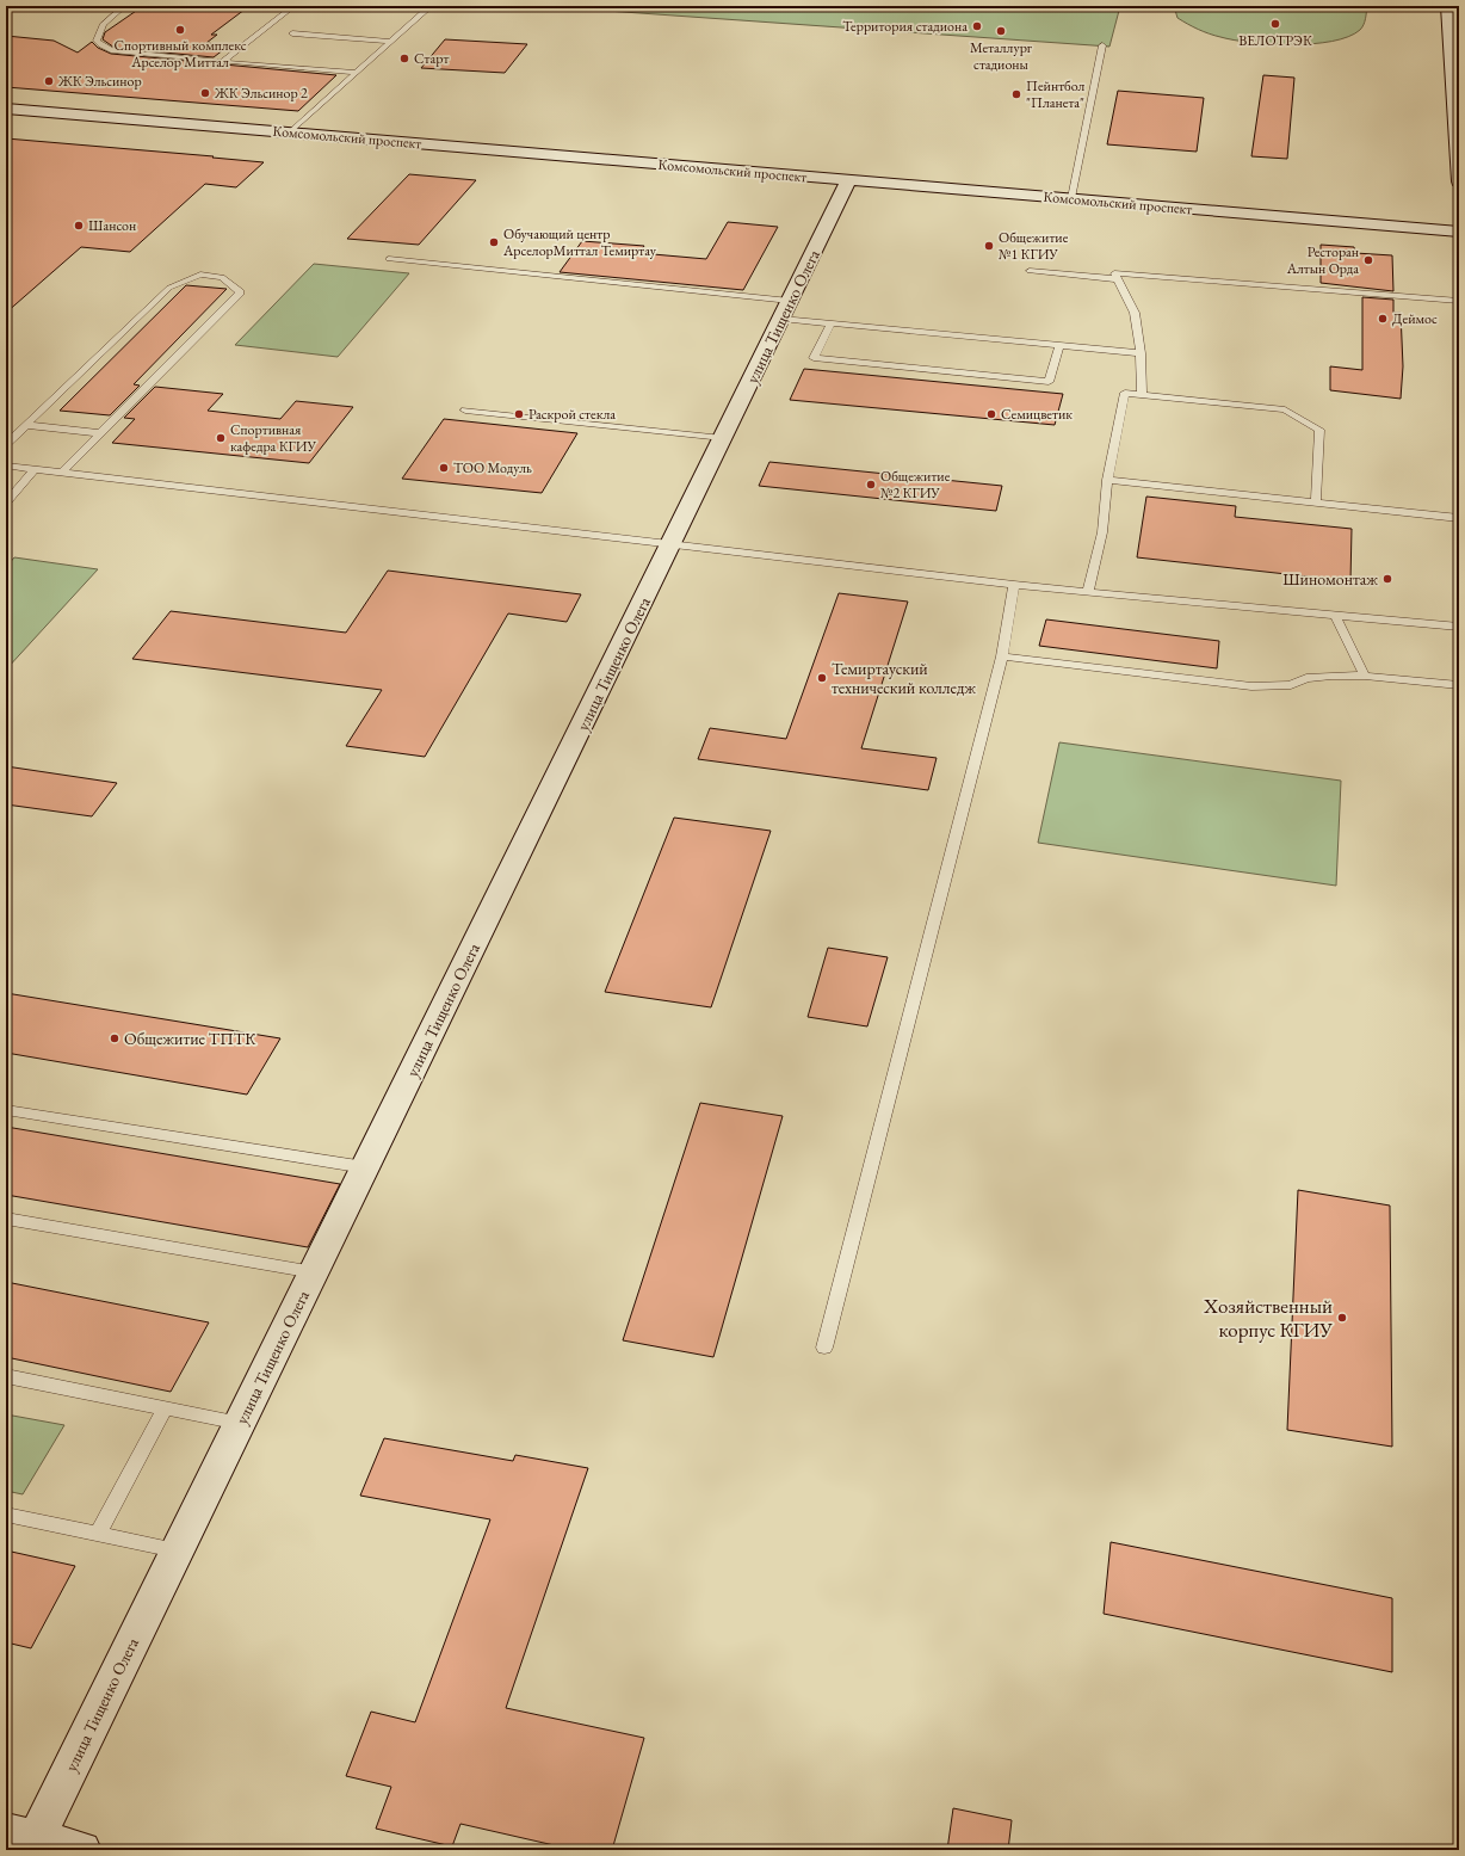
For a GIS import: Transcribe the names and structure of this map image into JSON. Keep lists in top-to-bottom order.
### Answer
{
  "streets": {
    "street": ["Комсомольский проспект", "улица Тищенко Олега"]
  },
  "crossings": [
    ["Комсомольский проспект", "улица Тищенко Олега"]
  ],
  "places": [
    "ВЕЛОТРЭК",
    "Территория стадиона",
    "Спортивный комплекс Арселор Миттал",
    "Металлург стадионы",
    "Старт",
    "ЖК Эльсинор",
    "ЖК Эльсинор 2",
    "Пейнтбол \"Планета\"",
    "Шансон",
    "Обучающий центр АрселорМиттал Темиртау",
    "Общежитие №1 КГИУ",
    "Ресторан Алтын Орда",
    "Деймос",
    "Раскрой стекла",
    "Семицветик",
    "Спортивная кафедра КГИУ",
    "ТОО Модуль",
    "Общежитие №2 КГИУ",
    "Шиномонтаж",
    "Темиртауский технический колледж",
    "Общежитие ТПТК",
    "Хозяйственный корпус КГИУ"
  ]
}
